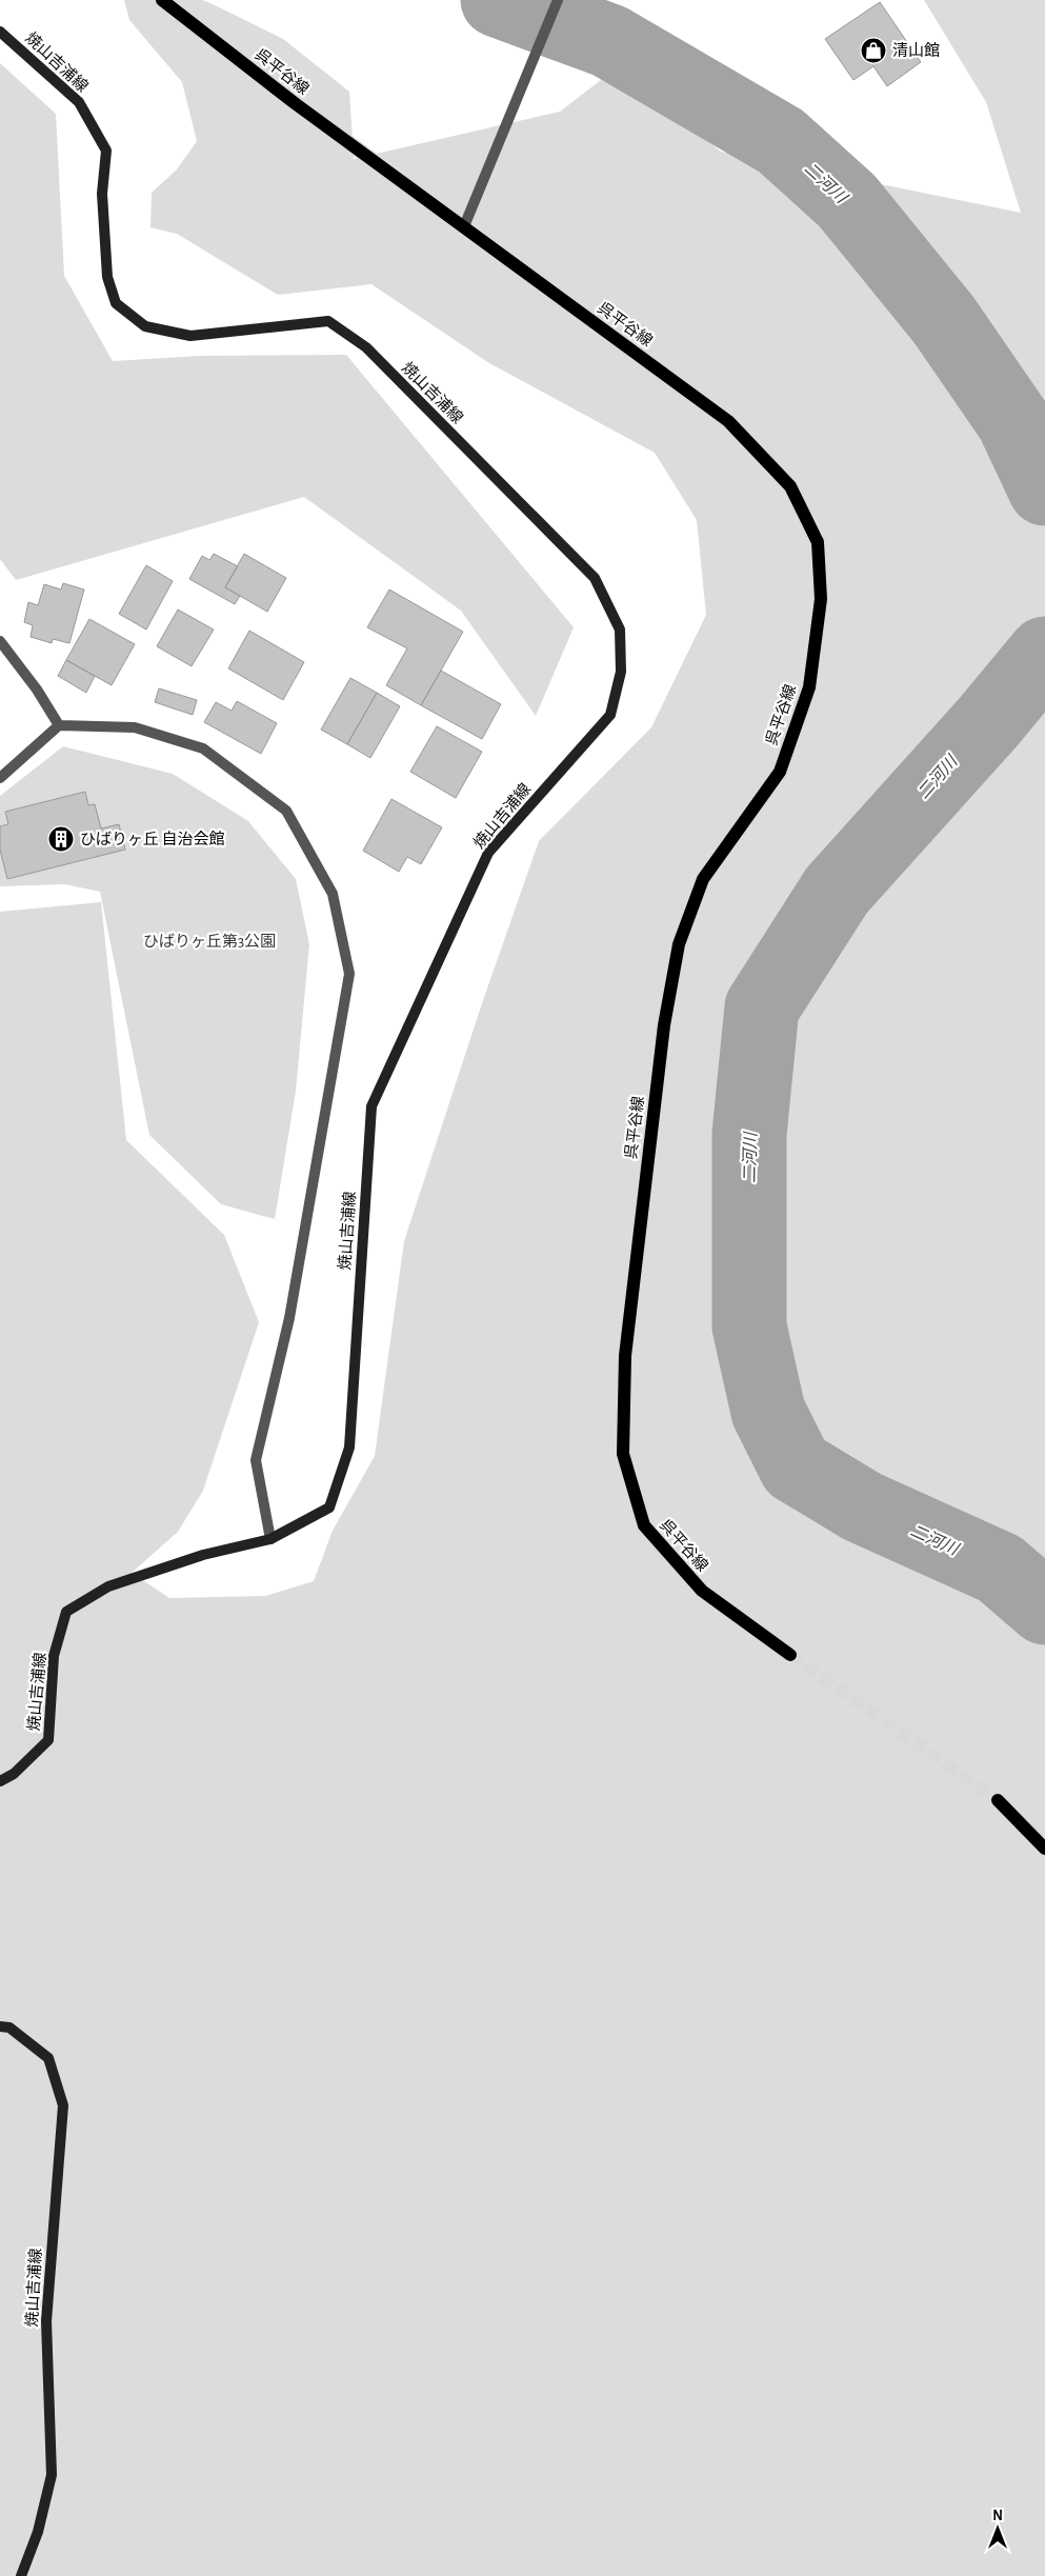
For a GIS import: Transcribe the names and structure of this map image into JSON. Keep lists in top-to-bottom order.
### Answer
{
  "streets": {
    "main road": ["焼山吉浦線", "呉平谷線"]
  },
  "water": ["二河川"],
  "parks": ["ひばりヶ丘第3公園"],
  "places": {
    "shop": ["清山館"],
    "building": ["ひばりヶ丘 自治会館"]
  },
  "north": "top"
}
